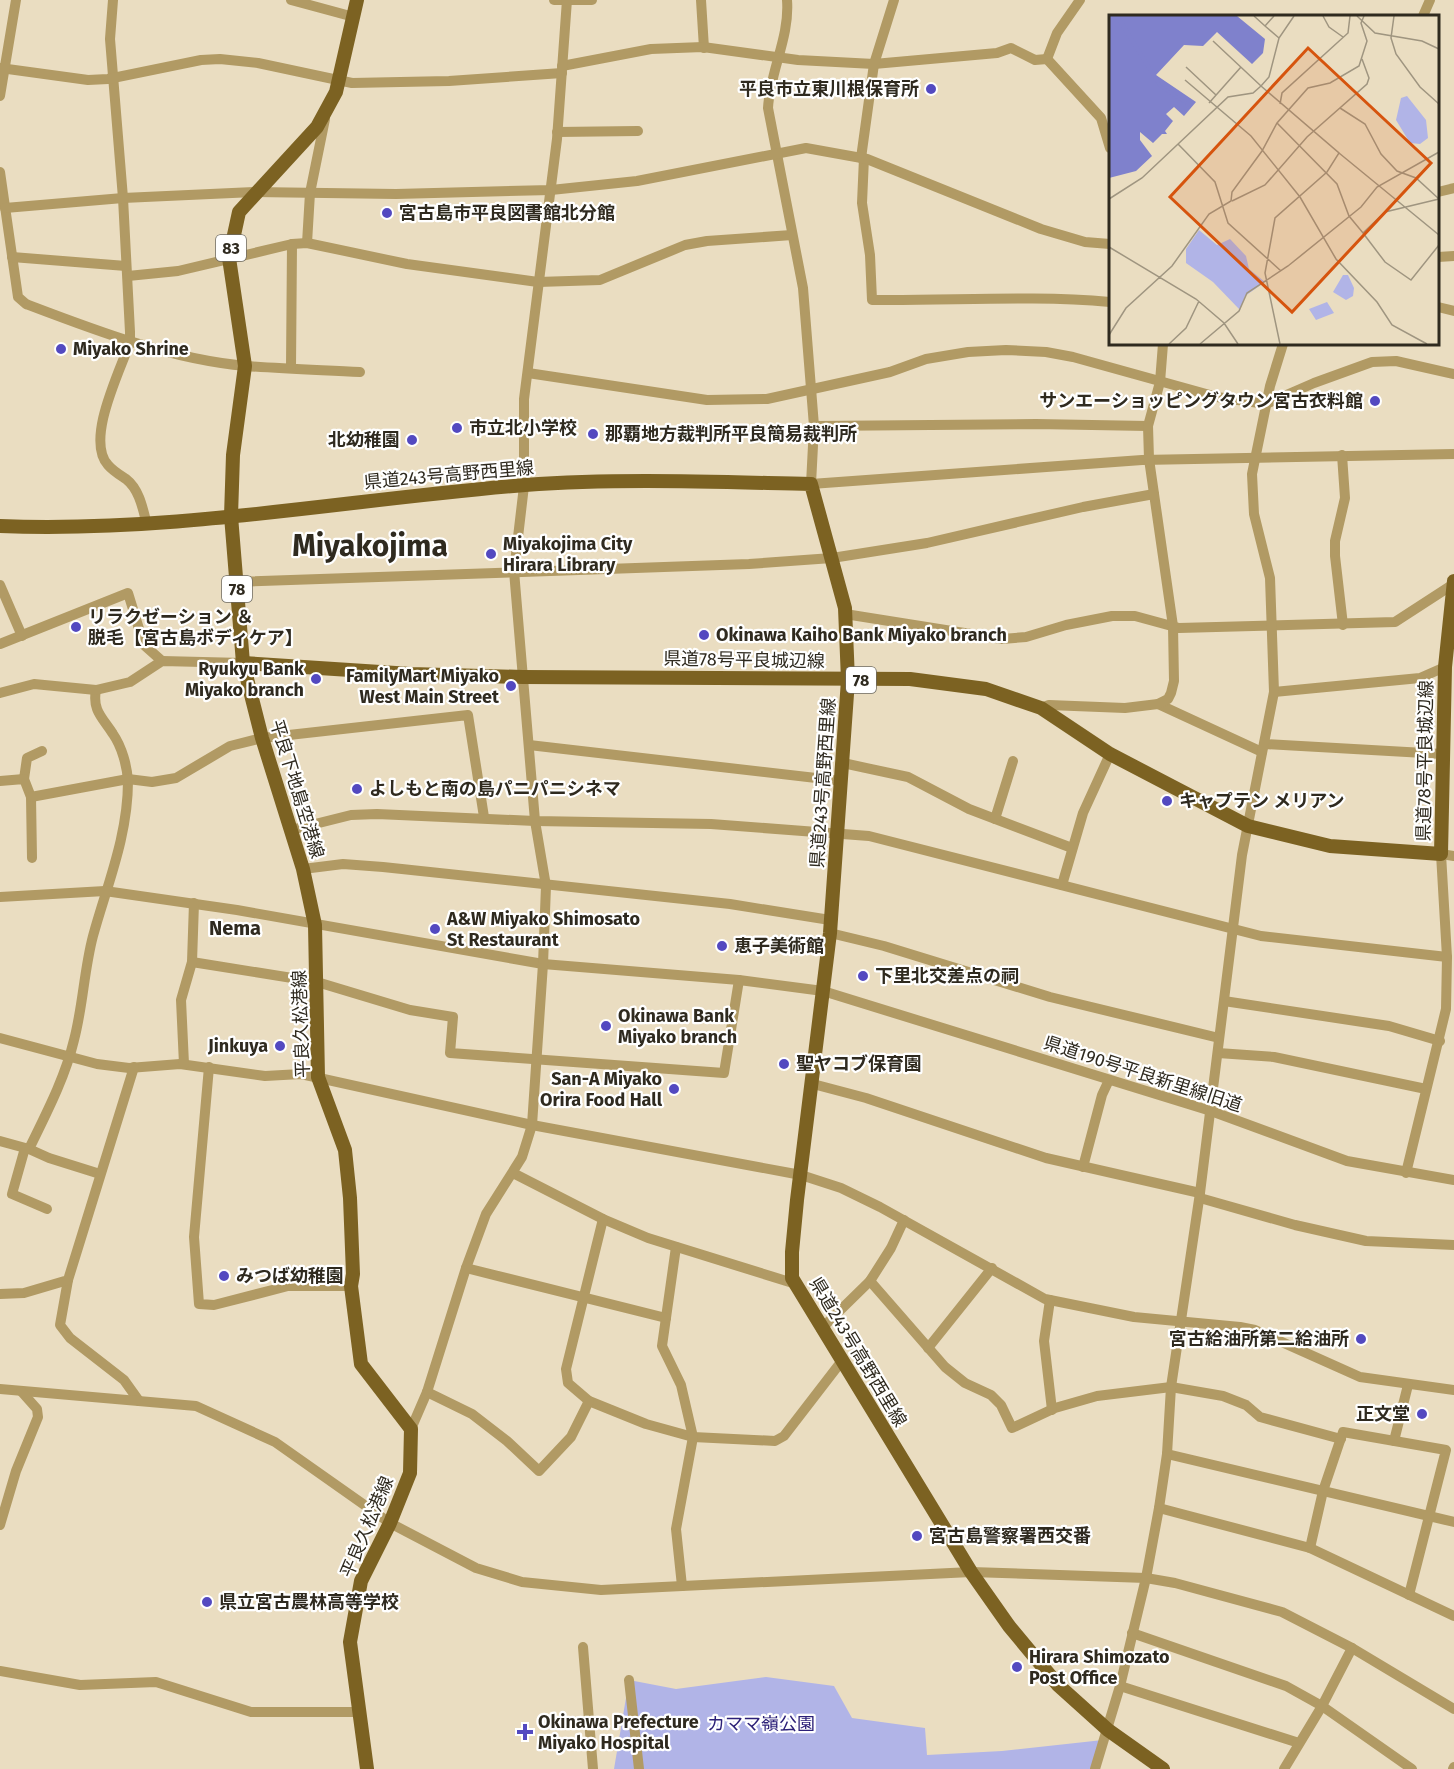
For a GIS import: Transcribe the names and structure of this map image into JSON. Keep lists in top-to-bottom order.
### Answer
{
  "streets": {
    "main road": [
      "83",
      "県道243号高野西里線",
      "78",
      "県道78号平良城辺線",
      "平良下地島空港線",
      "平良久松港線"
    ],
    "street": ["県道190号平良新里線旧道"]
  },
  "crossings": [
    ["83", "県道243号高野西里線"],
    ["83", "78"],
    ["県道243号高野西里線", "78"],
    ["県道243号高野西里線", "県道78号平良城辺線"],
    ["県道243号高野西里線", "県道190号平良新里線旧道"],
    ["78", "県道78号平良城辺線"],
    ["78", "平良下地島空港線"],
    ["県道78号平良城辺線", "平良下地島空港線"],
    ["平良下地島空港線", "平良久松港線"],
    ["平良下地島空港線", "県道190号平良新里線旧道"],
    ["平良久松港線", "県道190号平良新里線旧道"]
  ],
  "districts": ["Miyakojima", "Nema"],
  "parks": ["カママ嶺公園"],
  "places": {
    "other": [
      "平良市立東川根保育所",
      "宮古島市平良図書館北分館",
      "Miyako Shrine",
      "サンエーショッピングタウン宮古衣料館",
      "市立北小学校",
      "那覇地方裁判所平良簡易裁判所",
      "北幼稚園",
      "Miyakojima City Hirara Library",
      "リラクゼーション ＆ 脱毛【宮古島ボディケア】",
      "Okinawa Kaiho Bank Miyako branch",
      "Ryukyu Bank Miyako branch",
      "FamilyMart Miyako West Main Street",
      "よしもと南の島パニパニシネマ",
      "キャプテン メリアン",
      "A&W Miyako Shimosato St Restaurant",
      "恵子美術館",
      "下里北交差点の祠",
      "Okinawa Bank Miyako branch",
      "Jinkuya",
      "聖ヤコブ保育園",
      "San-A Miyako Orira Food Hall",
      "みつば幼稚園",
      "宮古給油所第二給油所",
      "正文堂",
      "宮古島警察署西交番",
      "県立宮古農林高等学校",
      "Hirara Shimozato Post Office"
    ],
    "health": ["Okinawa Prefecture Miyako Hospital"]
  }
}
